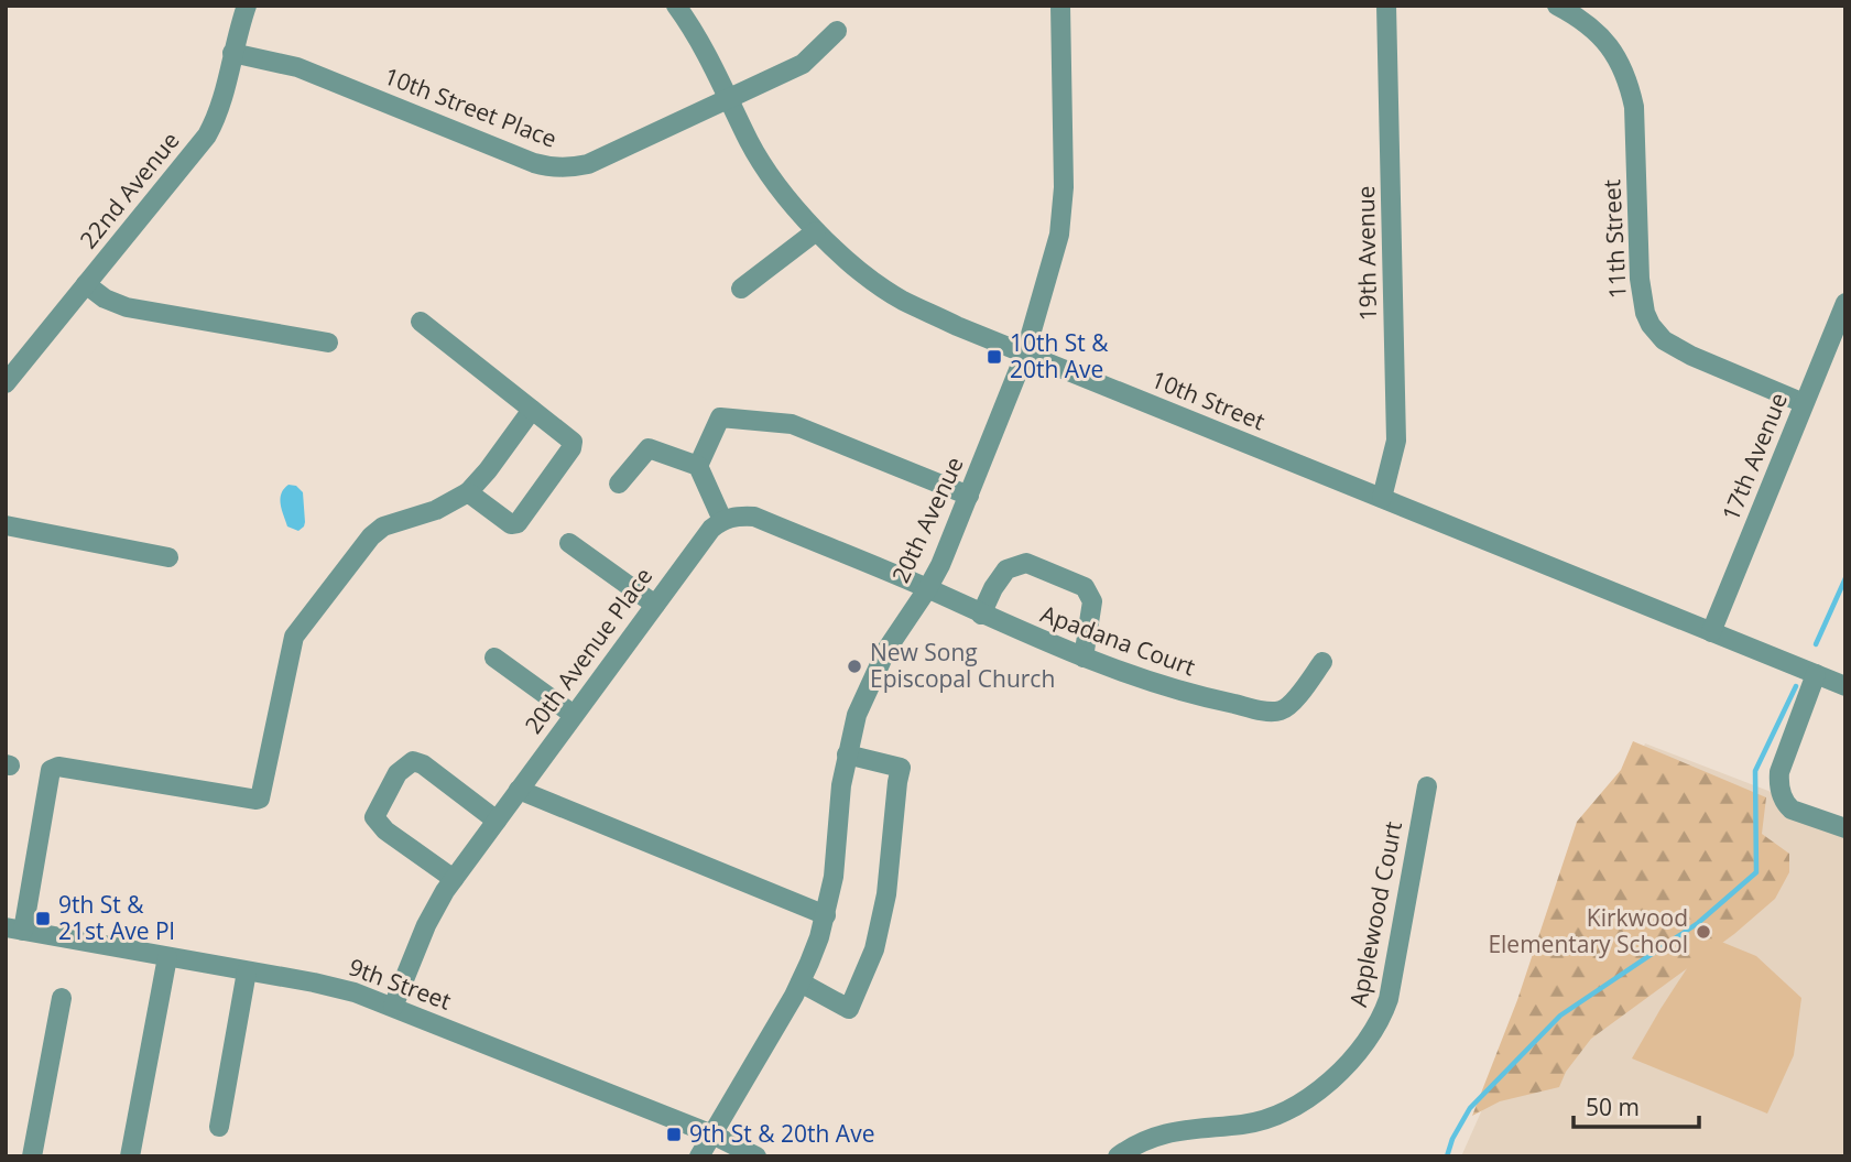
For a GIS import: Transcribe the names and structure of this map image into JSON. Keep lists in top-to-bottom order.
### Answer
{
  "streets": {
    "street": [
      "10th Street Place",
      "22nd Avenue",
      "11th Street",
      "19th Avenue",
      "10th Street",
      "17th Avenue",
      "20th Avenue",
      "Apadana Court",
      "20th Avenue Place",
      "Applewood Court",
      "9th Street"
    ]
  },
  "crossings": [
    ["10th Street Place", "22nd Avenue"],
    ["10th Street Place", "10th Street"],
    ["11th Street", "17th Avenue"],
    ["19th Avenue", "10th Street"],
    ["10th Street", "17th Avenue"],
    ["10th Street", "20th Avenue"],
    ["20th Avenue", "Apadana Court"],
    ["20th Avenue", "9th Street"],
    ["20th Avenue Place", "9th Street"]
  ],
  "places": {
    "transit": ["10th St & 20th Ave", "9th St & 21st Ave Pl", "9th St & 20th Ave"],
    "other": ["New Song Episcopal Church", "Kirkwood Elementary School"]
  },
  "scale_bar": "50 m"
}
